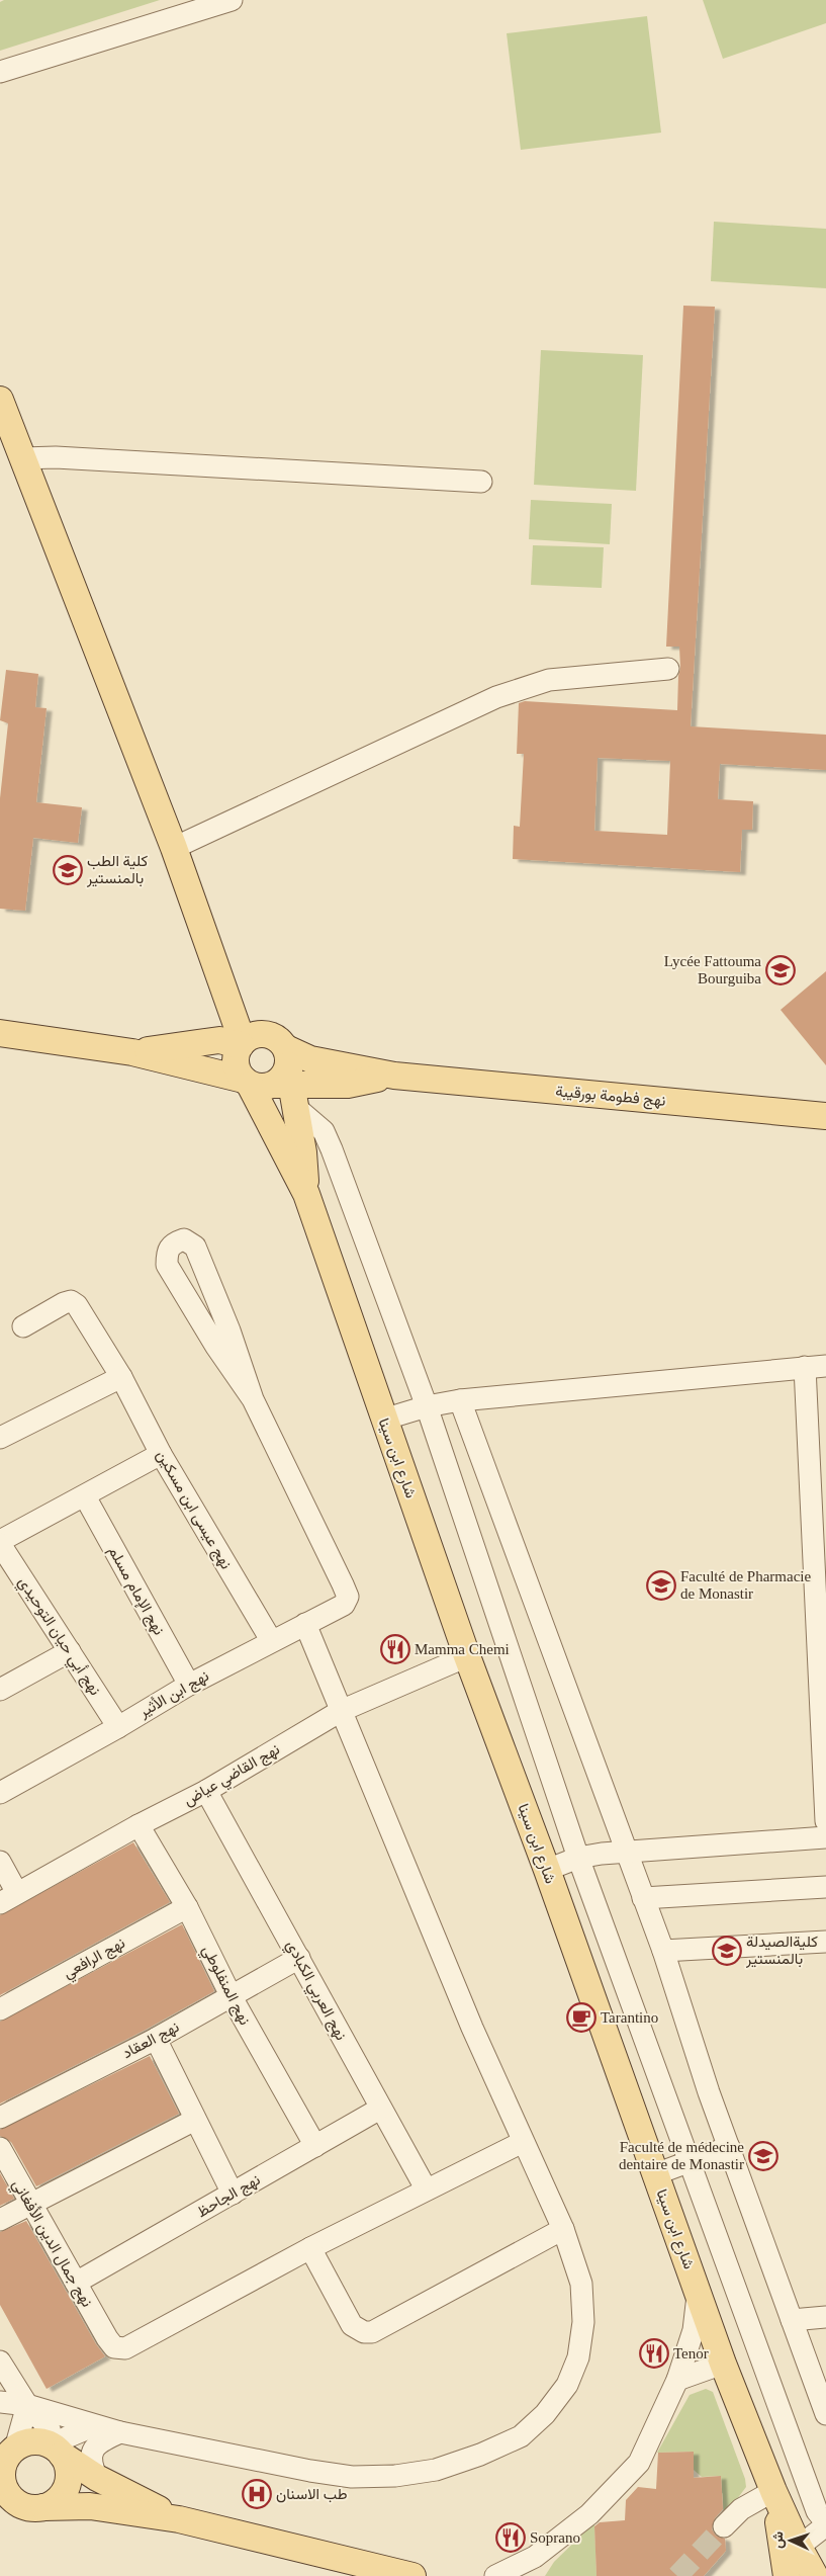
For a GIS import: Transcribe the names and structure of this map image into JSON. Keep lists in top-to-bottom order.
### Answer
{
  "streets": {
    "main road": ["نهج فطومة بورقيبة", "شارع ابن سينا"],
    "street": [
      "نهج عيسى ابن مسكين",
      "نهج الإمام مسلم",
      "نهج أبي حيان التوحيدي",
      "نهج ابن الأثير",
      "نهج القاضي عياض",
      "نهج الرافعي",
      "نهج المنفلوطي",
      "نهج العربي الكبادي",
      "نهج العقاد",
      "نهج الجاحظ",
      "نهج جمال الدين الأفغاني"
    ]
  },
  "crossings": [
    ["شارع ابن سينا", "نهج القاضي عياض"],
    ["نهج عيسى ابن مسكين", "نهج ابن الأثير"],
    ["نهج الإمام مسلم", "نهج ابن الأثير"],
    ["نهج أبي حيان التوحيدي", "نهج ابن الأثير"],
    ["نهج القاضي عياض", "نهج المنفلوطي"],
    ["نهج القاضي عياض", "نهج العربي الكبادي"],
    ["نهج الرافعي", "نهج المنفلوطي"],
    ["نهج المنفلوطي", "نهج العقاد"],
    ["نهج المنفلوطي", "نهج الجاحظ"],
    ["نهج العربي الكبادي", "نهج العقاد"],
    ["نهج العربي الكبادي", "نهج الجاحظ"],
    ["نهج الجاحظ", "نهج جمال الدين الأفغاني"]
  ],
  "places": {
    "school or university": [
      "كلية الطب بالمنستير",
      "Lycée Fattouma Bourguiba",
      "Faculté de Pharmacie de Monastir",
      "كليةالصيدلة بالمنستير",
      "Faculté de médecine dentaire de Monastir"
    ],
    "restaurant": ["Mamma Chemi", "Tenor", "Soprano"],
    "cafe": ["Tarantino"],
    "hospital": ["طب الاسنان"]
  },
  "north": "left"
}
